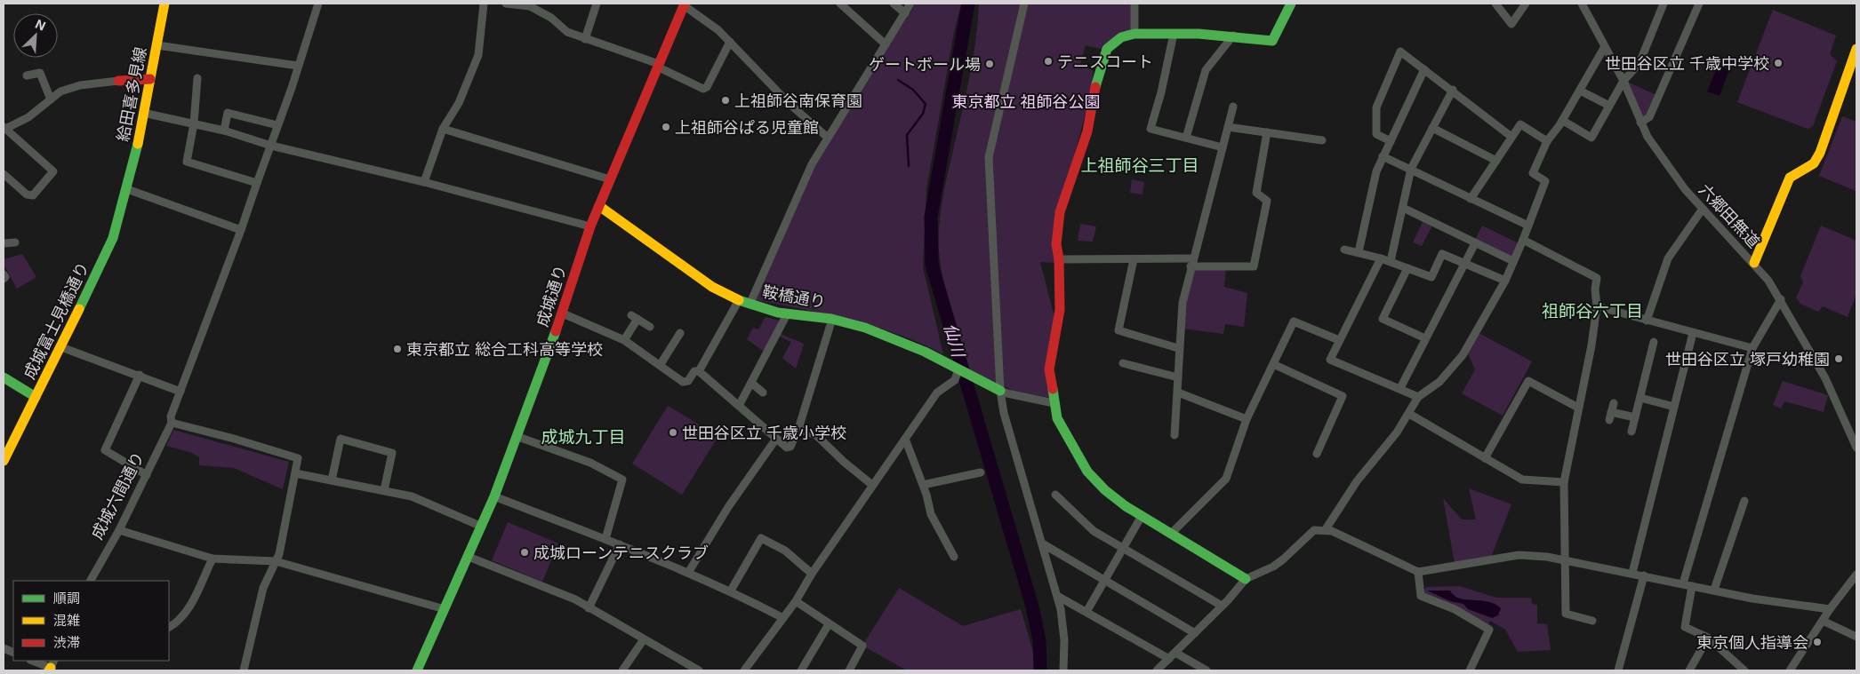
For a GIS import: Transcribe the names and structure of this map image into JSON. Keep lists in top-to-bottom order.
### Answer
{
  "streets": {
    "street": [
      "給田喜多見線",
      "六郷田無道",
      "成城通り",
      "鞍橋通り",
      "成城富士見橋通り",
      "成城六間通り"
    ]
  },
  "crossings": [
    ["給田喜多見線", "成城富士見橋通り"],
    ["成城通り", "鞍橋通り"]
  ],
  "districts": ["上祖師谷三丁目", "祖師谷六丁目", "成城九丁目"],
  "water": ["仙川"],
  "parks": ["東京都立 祖師谷公園"],
  "places": [
    "テニスコート",
    "世田谷区立 千歳中学校",
    "ゲートボール場",
    "上祖師谷南保育園",
    "上祖師谷ぱる児童館",
    "東京都立 総合工科高等学校",
    "世田谷区立 塚戸幼稚園",
    "世田谷区立 千歳小学校",
    "成城ローンテニスクラブ",
    "東京個人指導会"
  ],
  "legend": ["順調", "混雑", "渋滞"],
  "north": "top right"
}
